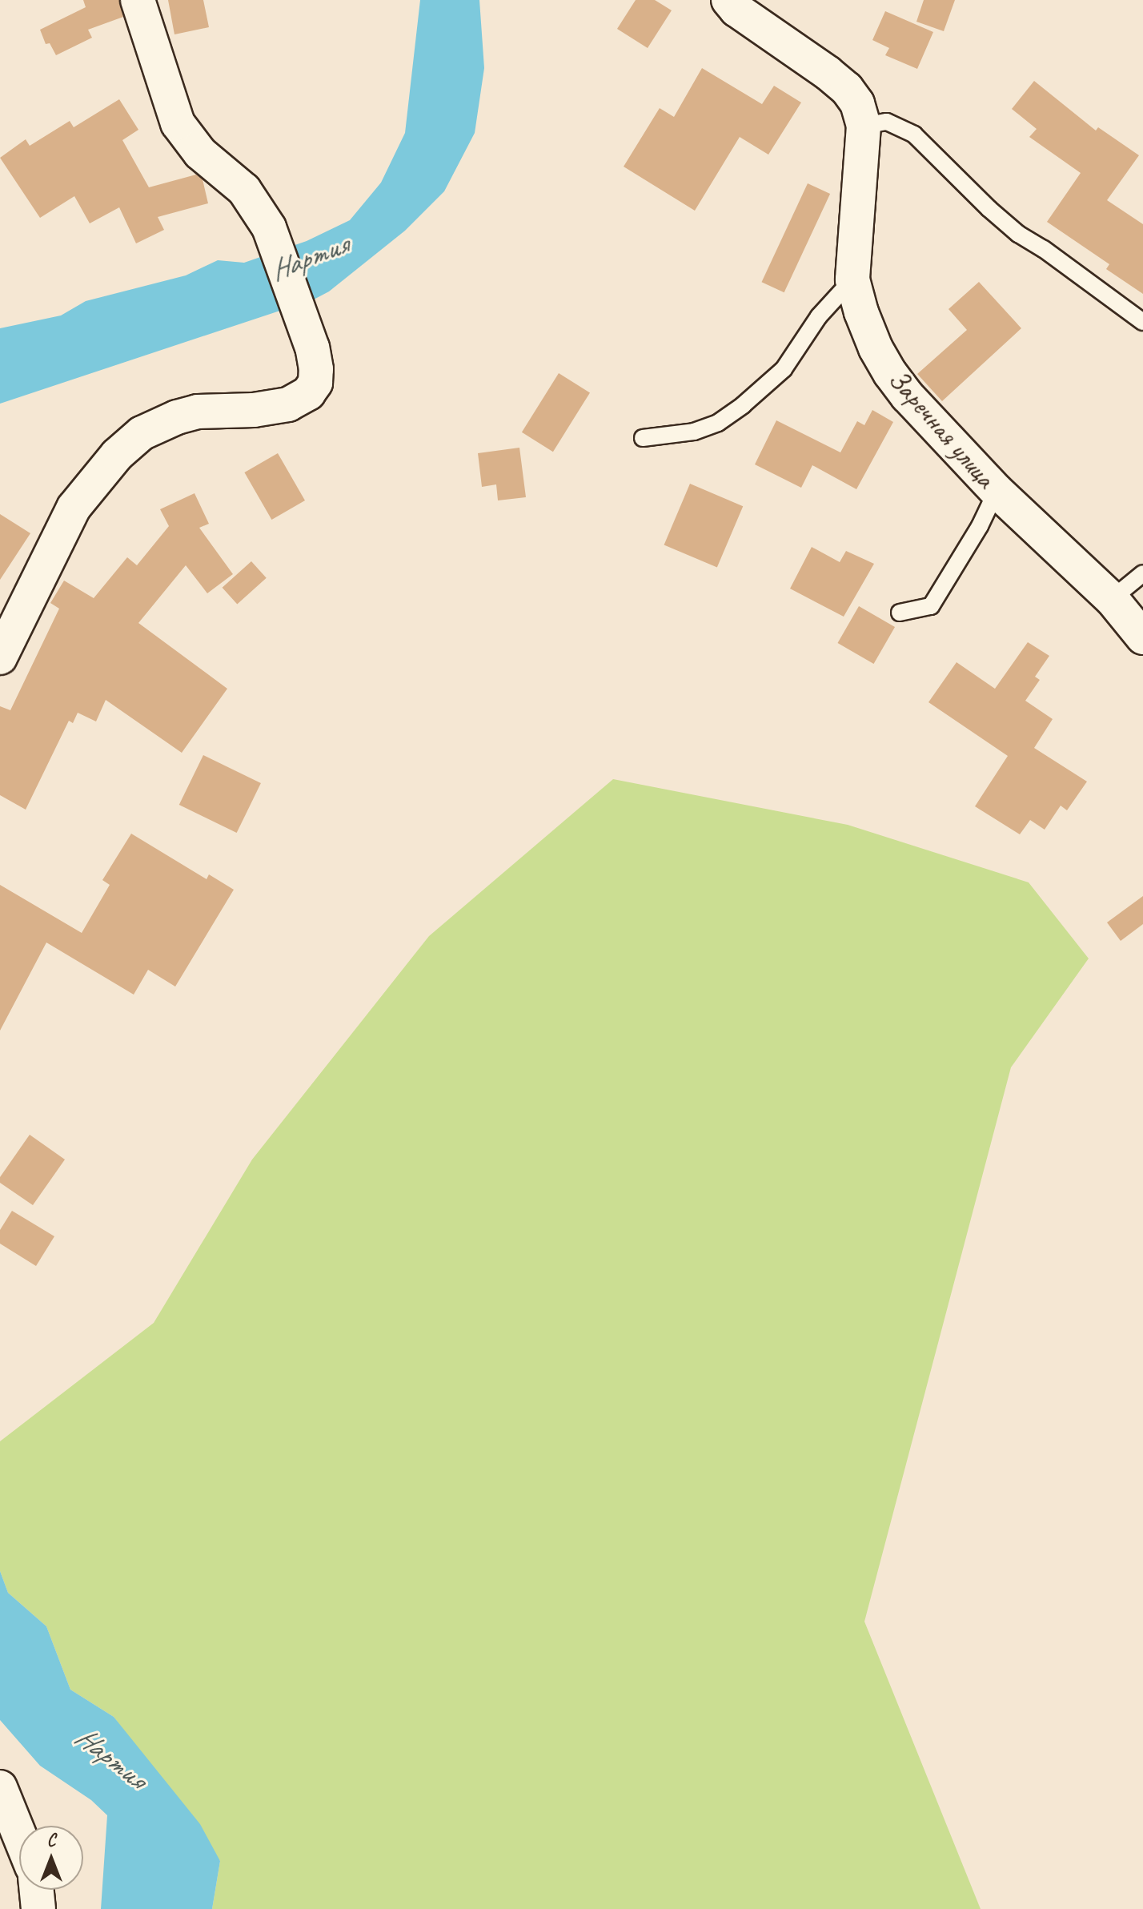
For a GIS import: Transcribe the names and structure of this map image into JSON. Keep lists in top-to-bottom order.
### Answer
{
  "streets": {
    "street": ["Заречная улица"]
  },
  "water": ["Нартия"],
  "north": "top"
}
